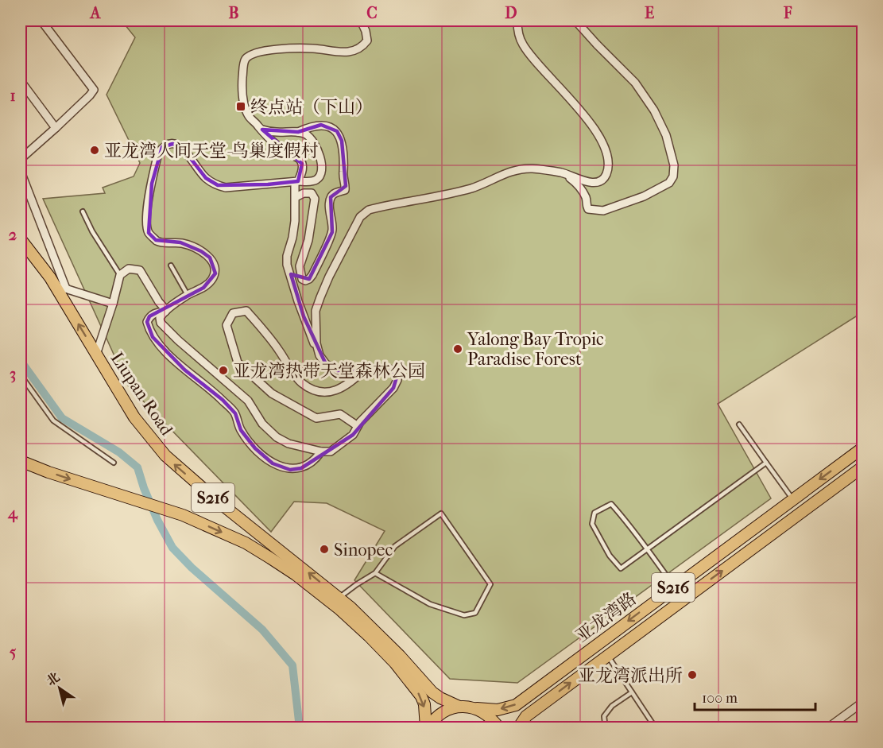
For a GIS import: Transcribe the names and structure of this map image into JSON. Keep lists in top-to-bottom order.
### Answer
{
  "streets": {
    "main road": ["Liupan Road", "S216", "亚龙湾路"]
  },
  "crossings": [
    ["Liupan Road", "S216"],
    ["S216", "亚龙湾路"]
  ],
  "places": {
    "transit": ["终点站（下山）"],
    "other": [
      "亚龙湾人间天堂-鸟巢度假村",
      "Yalong Bay Tropic Paradise Forest",
      "亚龙湾热带天堂森林公园",
      "Sinopec",
      "亚龙湾派出所"
    ]
  },
  "scale_bar": "100 m",
  "north": "top left",
  "grid": {
    "columns": [
      "A",
      "B",
      "C",
      "D",
      "E",
      "F"
    ],
    "rows": [
      "1",
      "2",
      "3",
      "4",
      "5"
    ]
  }
}
